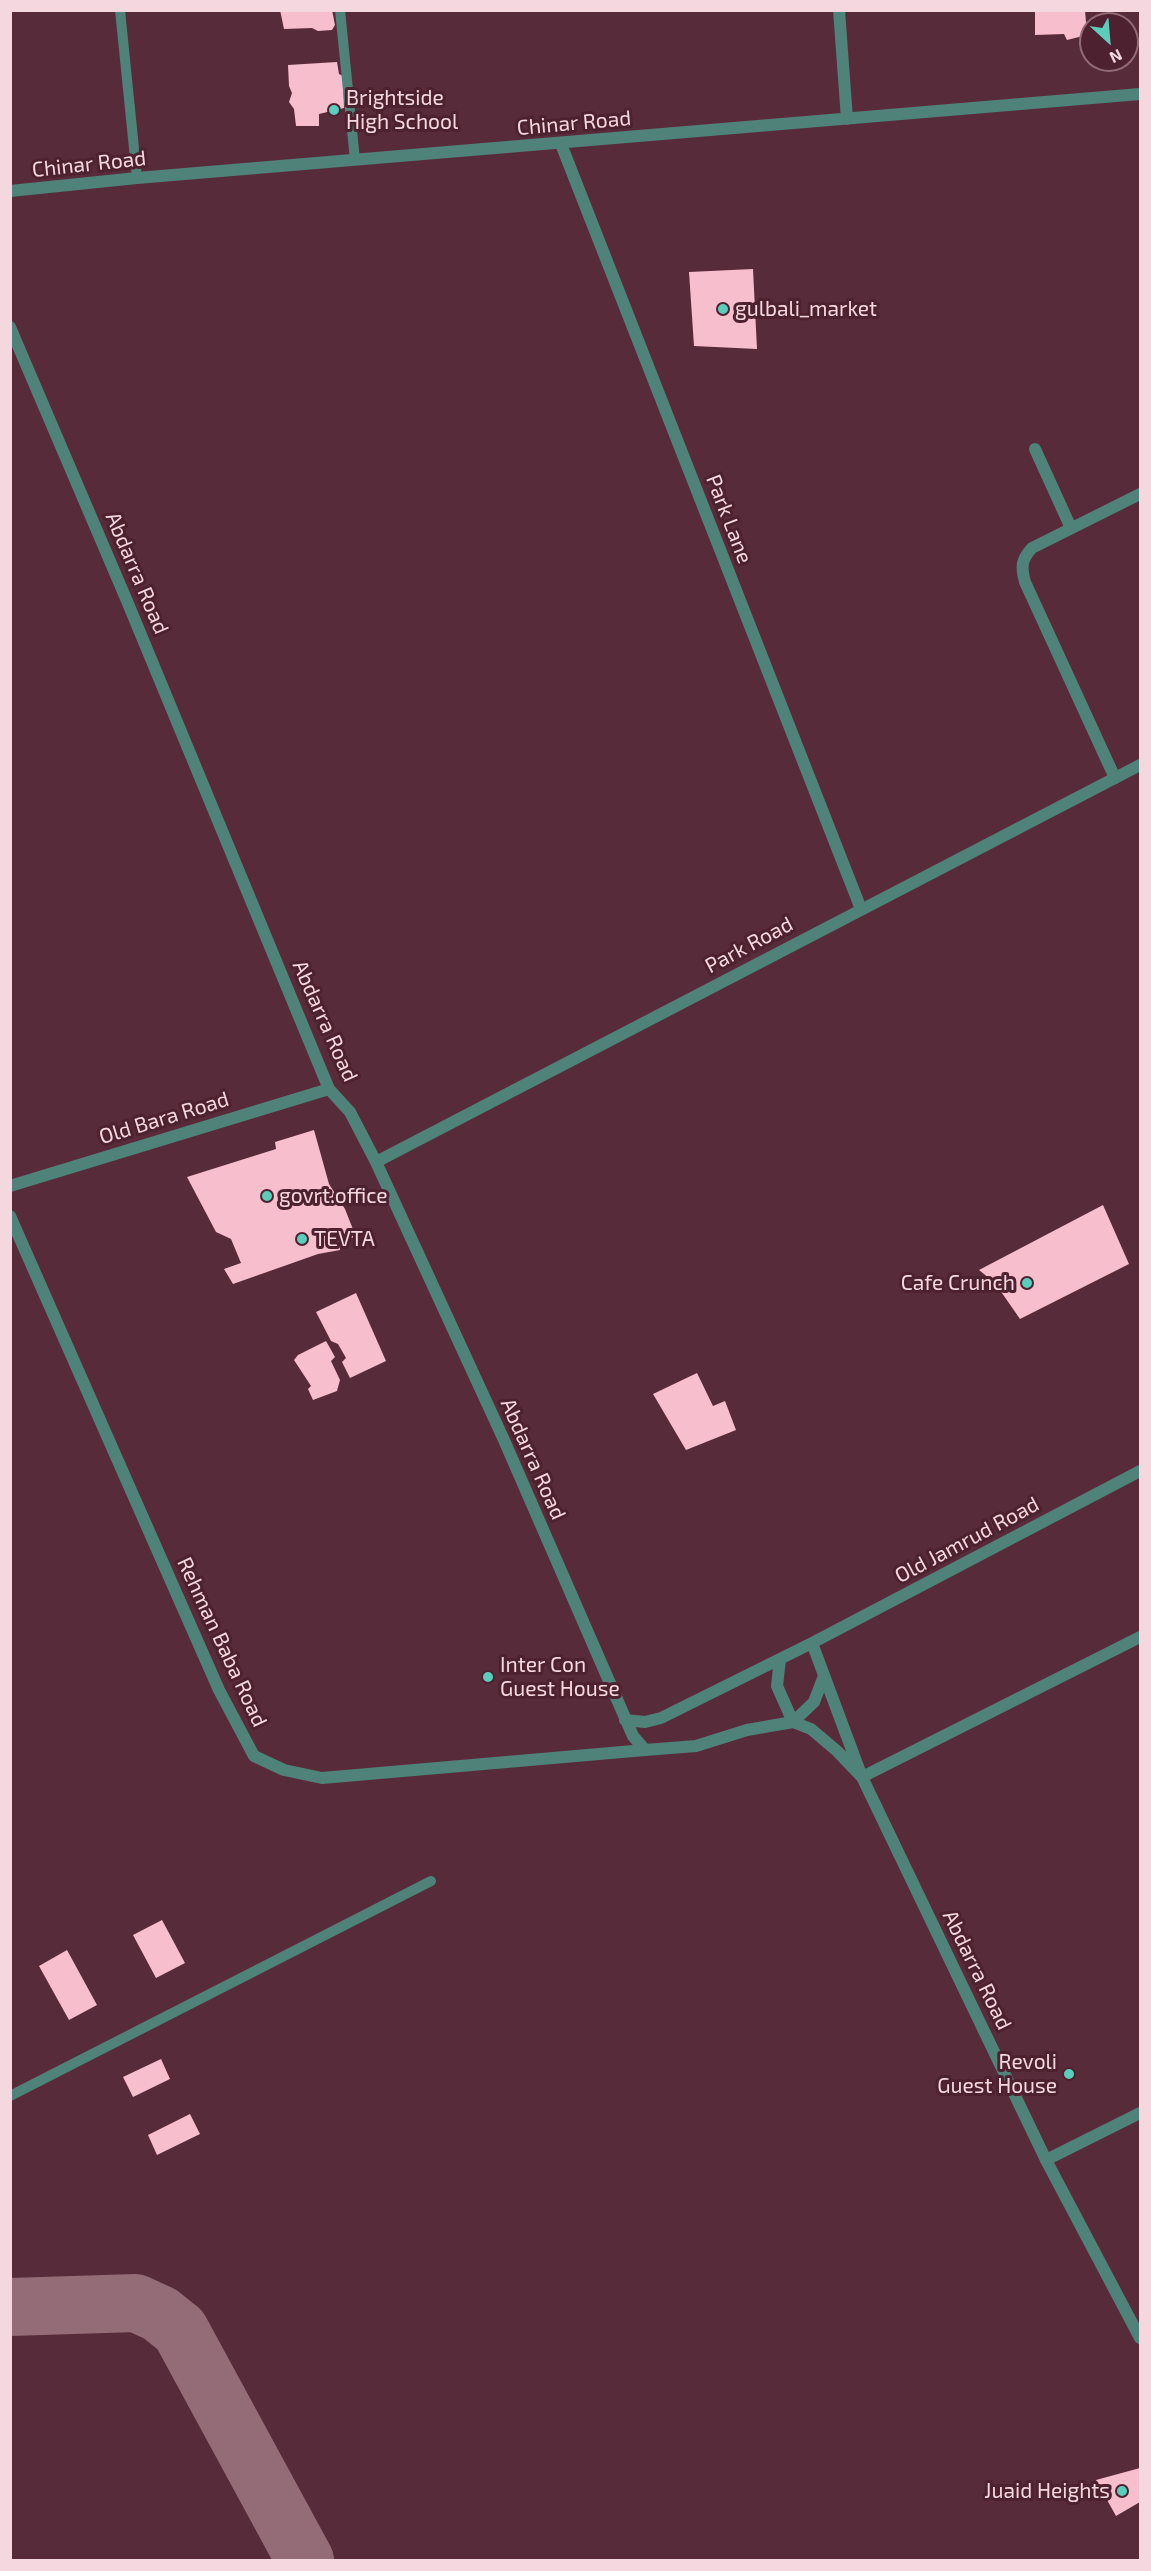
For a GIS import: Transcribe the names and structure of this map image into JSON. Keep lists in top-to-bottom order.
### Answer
{
  "streets": {
    "street": [
      "Chinar Road",
      "Park Lane",
      "Abdarra Road",
      "Park Road",
      "Old Bara Road",
      "Old Jamrud Road",
      "Rehman Baba Road"
    ]
  },
  "crossings": [
    ["Chinar Road", "Park Lane"],
    ["Park Lane", "Park Road"],
    ["Abdarra Road", "Park Road"],
    ["Abdarra Road", "Old Bara Road"],
    ["Abdarra Road", "Old Jamrud Road"]
  ],
  "places": [
    "Brightside High School",
    "gulbali_market",
    "govrt.office",
    "TEVTA",
    "Cafe Crunch",
    "Inter Con Guest House",
    "Revoli Guest House",
    "Juaid Heights"
  ],
  "north": "bottom right"
}
